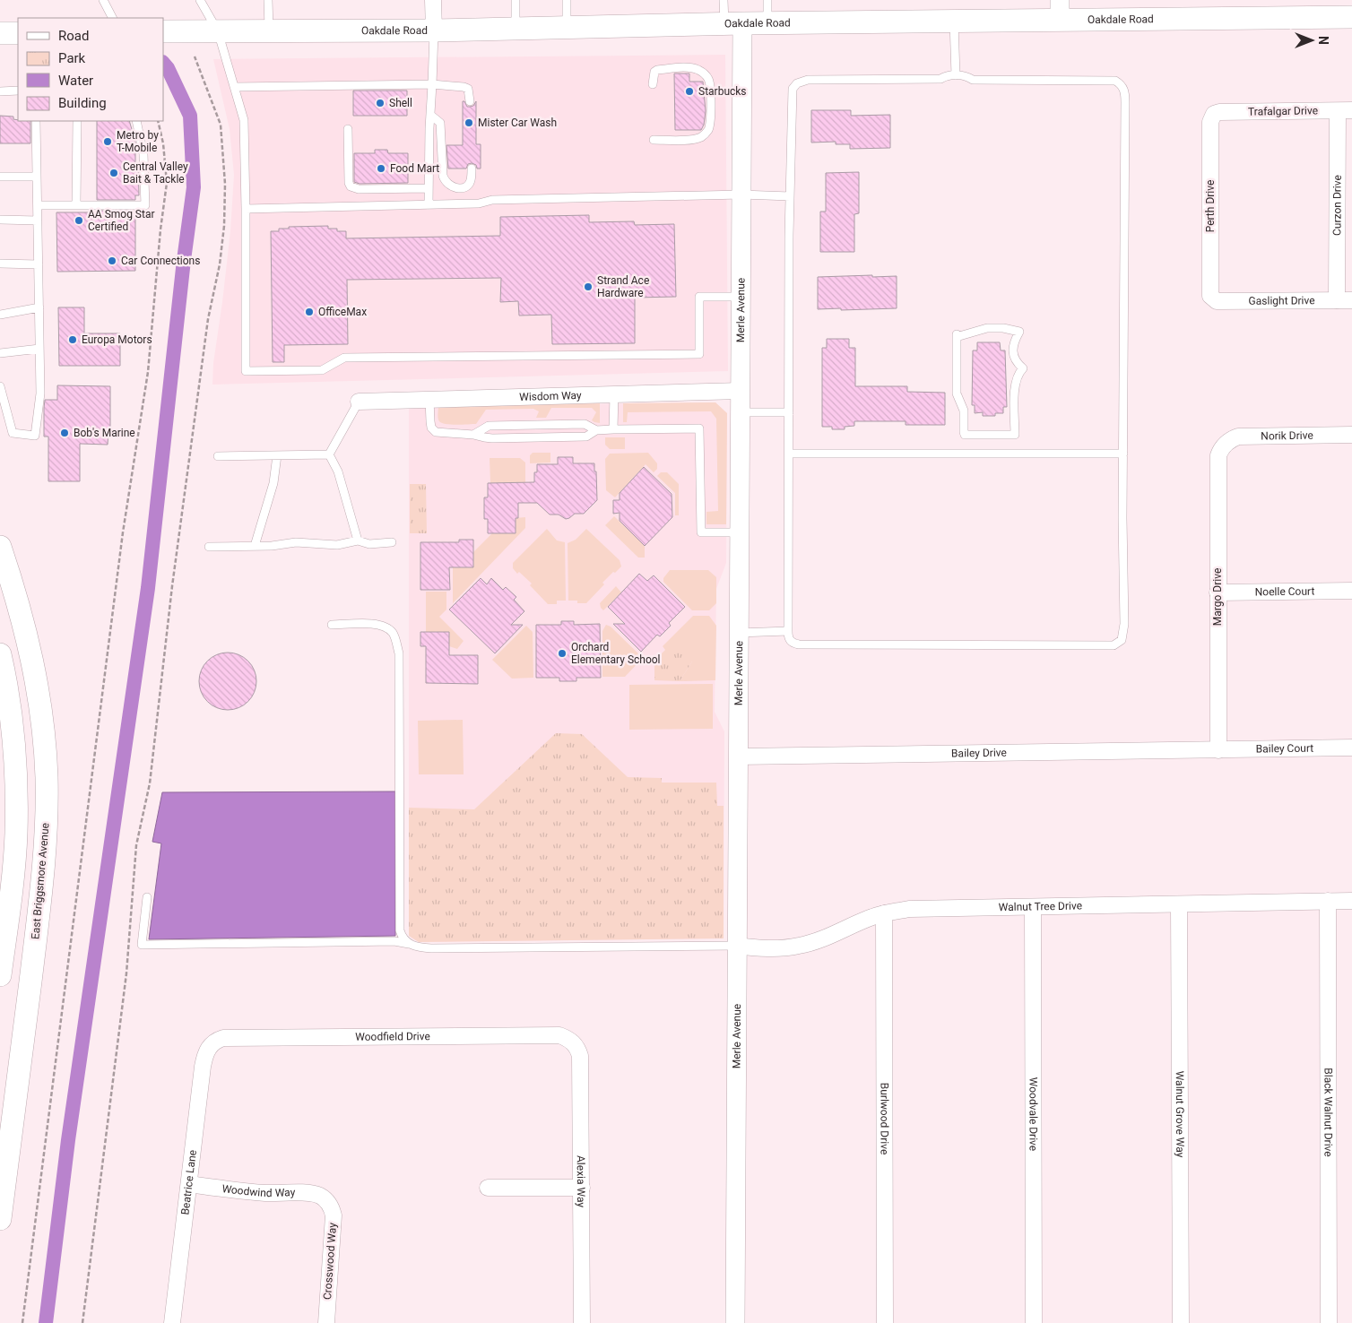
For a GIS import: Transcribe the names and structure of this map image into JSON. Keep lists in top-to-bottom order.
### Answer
{
  "streets": {
    "main road": ["Oakdale Road", "East Briggsmore Avenue"],
    "street": [
      "Trafalgar Drive",
      "Curzon Drive",
      "Perth Drive",
      "Gaslight Drive",
      "Merle Avenue",
      "Wisdom Way",
      "Norik Drive",
      "Noelle Court",
      "Margo Drive",
      "Bailey Court",
      "Bailey Drive",
      "Walnut Tree Drive",
      "Woodfield Drive",
      "Black Walnut Drive",
      "Walnut Grove Way",
      "Woodvale Drive",
      "Burlwood Drive",
      "Alexia Way",
      "Beatrice Lane",
      "Woodwind Way",
      "Crosswood Way"
    ]
  },
  "crossings": [
    ["Oakdale Road", "Merle Avenue"],
    ["Trafalgar Drive", "Curzon Drive"],
    ["Trafalgar Drive", "Perth Drive"],
    ["Curzon Drive", "Gaslight Drive"],
    ["Perth Drive", "Gaslight Drive"],
    ["Merle Avenue", "Wisdom Way"],
    ["Merle Avenue", "Bailey Drive"],
    ["Merle Avenue", "Walnut Tree Drive"],
    ["Norik Drive", "Margo Drive"],
    ["Noelle Court", "Margo Drive"],
    ["Margo Drive", "Bailey Court"],
    ["Margo Drive", "Bailey Drive"],
    ["Bailey Court", "Bailey Drive"],
    ["Walnut Tree Drive", "Black Walnut Drive"],
    ["Walnut Tree Drive", "Walnut Grove Way"],
    ["Walnut Tree Drive", "Woodvale Drive"],
    ["Walnut Tree Drive", "Burlwood Drive"],
    ["Woodfield Drive", "Alexia Way"],
    ["Woodfield Drive", "Beatrice Lane"],
    ["Beatrice Lane", "Woodwind Way"],
    ["Woodwind Way", "Crosswood Way"]
  ],
  "places": [
    "Starbucks",
    "Shell",
    "Mister Car Wash",
    "Metro by T-Mobile",
    "Food Mart",
    "Central Valley Bait & Tackle",
    "AA Smog Star Certified",
    "Car Connections",
    "Strand Ace Hardware",
    "OfficeMax",
    "Europa Motors",
    "Bob's Marine",
    "Orchard Elementary School"
  ],
  "legend": [
    "Road",
    "Park",
    "Water",
    "Building"
  ],
  "north": "right"
}
